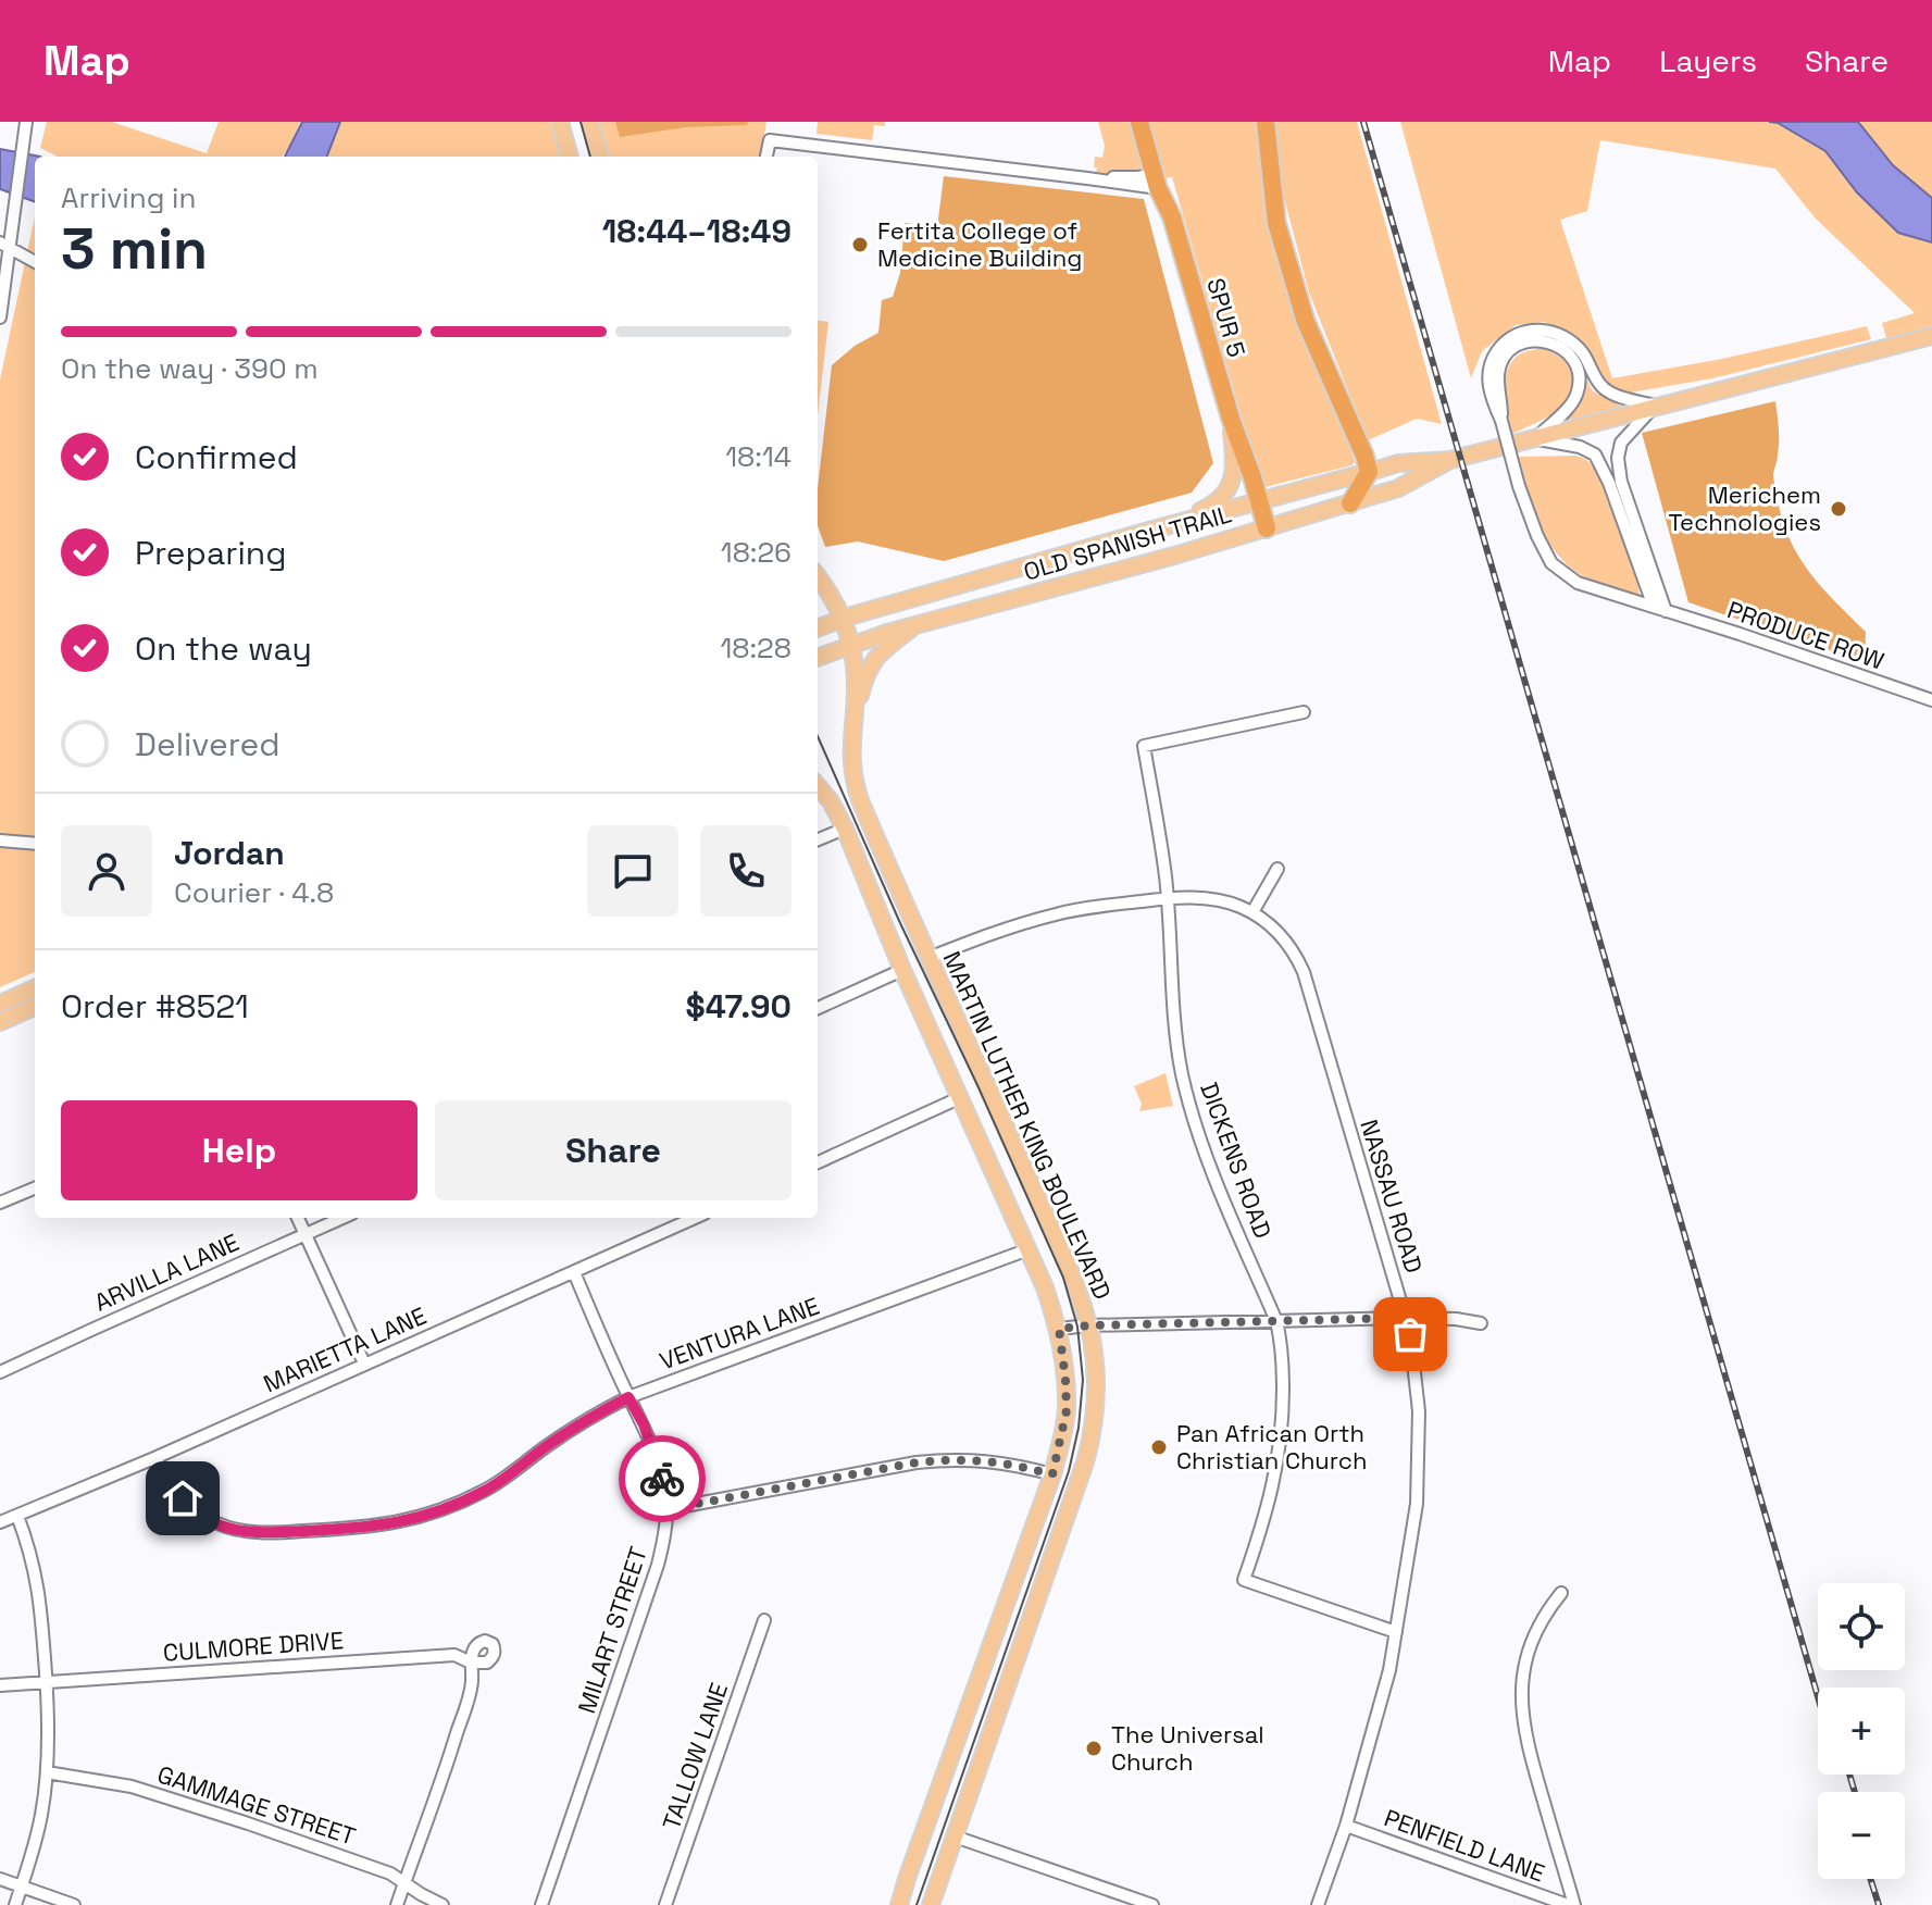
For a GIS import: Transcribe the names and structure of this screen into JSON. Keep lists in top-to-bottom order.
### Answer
{
  "streets": {
    "highway": ["SPUR 5"],
    "main road": ["OLD SPANISH TRAIL", "MARTIN LUTHER KING BOULEVARD"],
    "street": [
      "PRODUCE ROW",
      "DICKENS ROAD",
      "NASSAU ROAD",
      "ARVILLA LANE",
      "VENTURA LANE",
      "MARIETTA LANE",
      "MILART STREET",
      "CULMORE DRIVE",
      "TALLOW LANE",
      "GAMMAGE STREET",
      "PENFIELD LANE"
    ]
  },
  "crossings": [
    ["SPUR 5", "OLD SPANISH TRAIL"],
    ["OLD SPANISH TRAIL", "PRODUCE ROW"],
    ["OLD SPANISH TRAIL", "MARTIN LUTHER KING BOULEVARD"],
    ["MARTIN LUTHER KING BOULEVARD", "VENTURA LANE"],
    ["DICKENS ROAD", "NASSAU ROAD"],
    ["NASSAU ROAD", "PENFIELD LANE"],
    ["VENTURA LANE", "MARIETTA LANE"],
    ["VENTURA LANE", "MILART STREET"],
    ["MARIETTA LANE", "MILART STREET"]
  ],
  "places": [
    "Fertita College of Medicine Building",
    "Merichem Technologies",
    "Pan African Orth Christian Church",
    "The Universal Church"
  ],
  "page": {
    "header": "Map",
    "nav": ["Map", "Layers", "Share"],
    "heading": ["3 min", "Arriving in", "18:44–18:49"],
    "panel": [
      "Jordan",
      "Courier · 4.8",
      "Order #8521",
      "$47.90"
    ],
    "bar": "On the way · 390 m",
    "list": [
      ["Confirmed", "18:14"],
      ["Preparing", "18:26"],
      ["On the way", "18:28"],
      "Delivered"
    ],
    "buttons": ["Help", "Share"],
    "map_buttons": ["+", "−"]
  }
}
